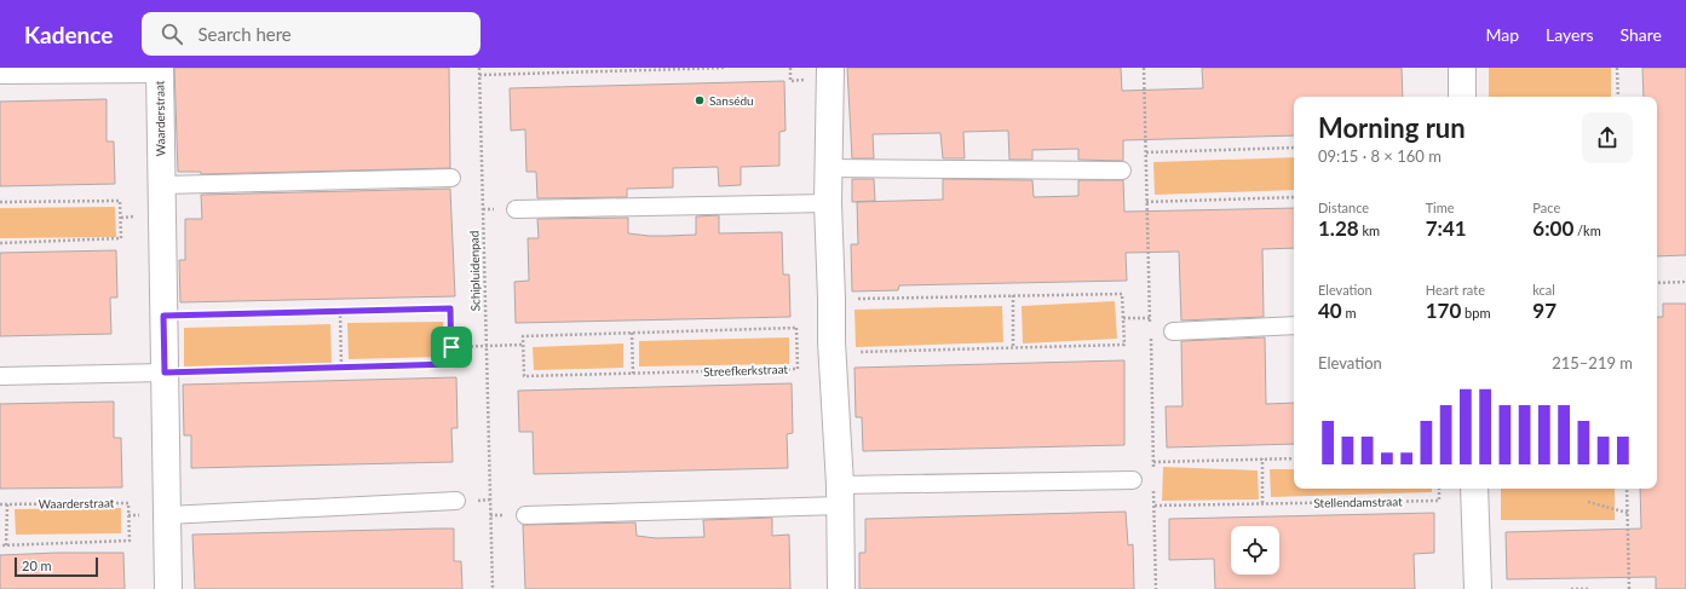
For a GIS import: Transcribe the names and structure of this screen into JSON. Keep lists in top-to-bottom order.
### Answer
{
  "streets": {
    "street": ["Waarderstraat"],
    "path": ["Schipluidenpad", "Streefkerkstraat", "Stellendamstraat"]
  },
  "crossings": [
    ["Schipluidenpad", "Streefkerkstraat"]
  ],
  "places": ["Sansédu"],
  "scale_bar": "20 m",
  "page": {
    "header": "Kadence",
    "search": "Search here",
    "nav": ["Map", "Layers", "Share"],
    "heading": ["Morning run", "09:15 · 8 × 160 m"],
    "stats": [
      ["Distance", "1.28 km"],
      ["Time", "7:41"],
      ["Pace", "6:00 /km"],
      ["Elevation", "40 m"],
      ["Heart rate", "170 bpm"],
      ["kcal", "97"]
    ],
    "chart": ["Elevation", "215–219 m"],
    "scale": "20 m"
  }
}
